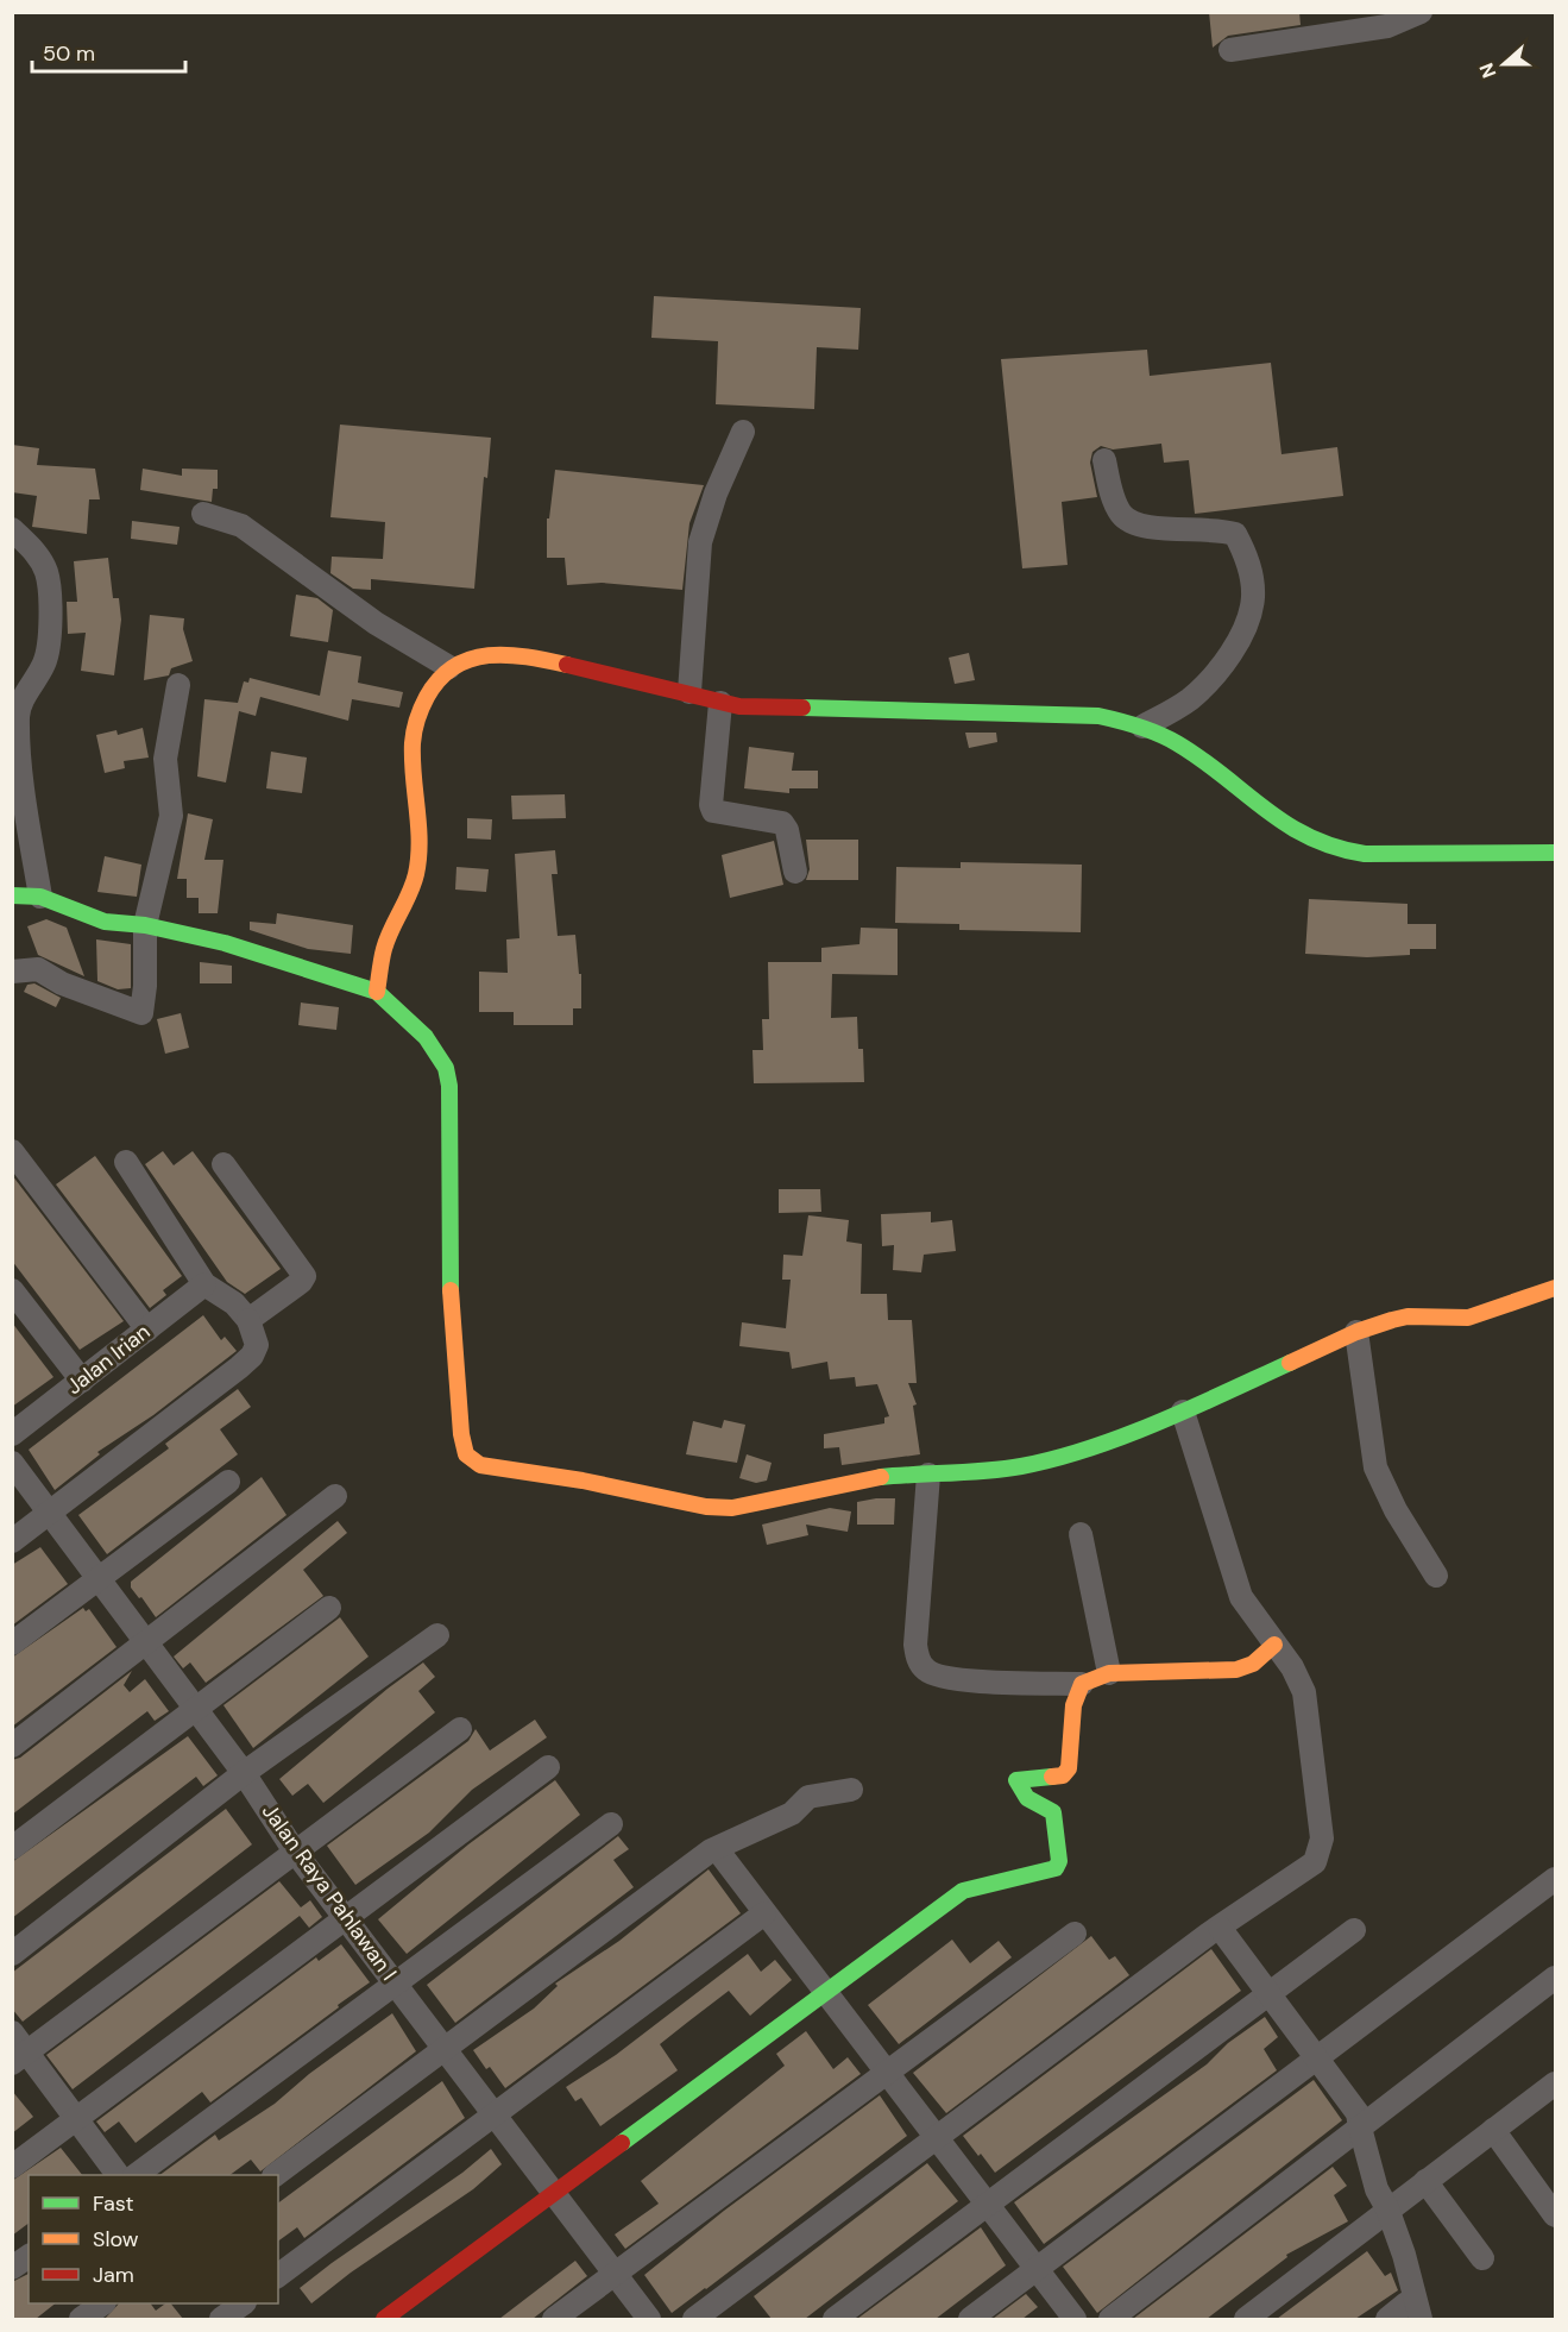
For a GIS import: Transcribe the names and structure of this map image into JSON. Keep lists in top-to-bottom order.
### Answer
{
  "streets": {
    "street": ["Jalan Irian", "Jalan Raya Pahlawan I"]
  },
  "legend": ["Fast", "Slow", "Jam"],
  "scale_bar": "50 m",
  "north": "left"
}
